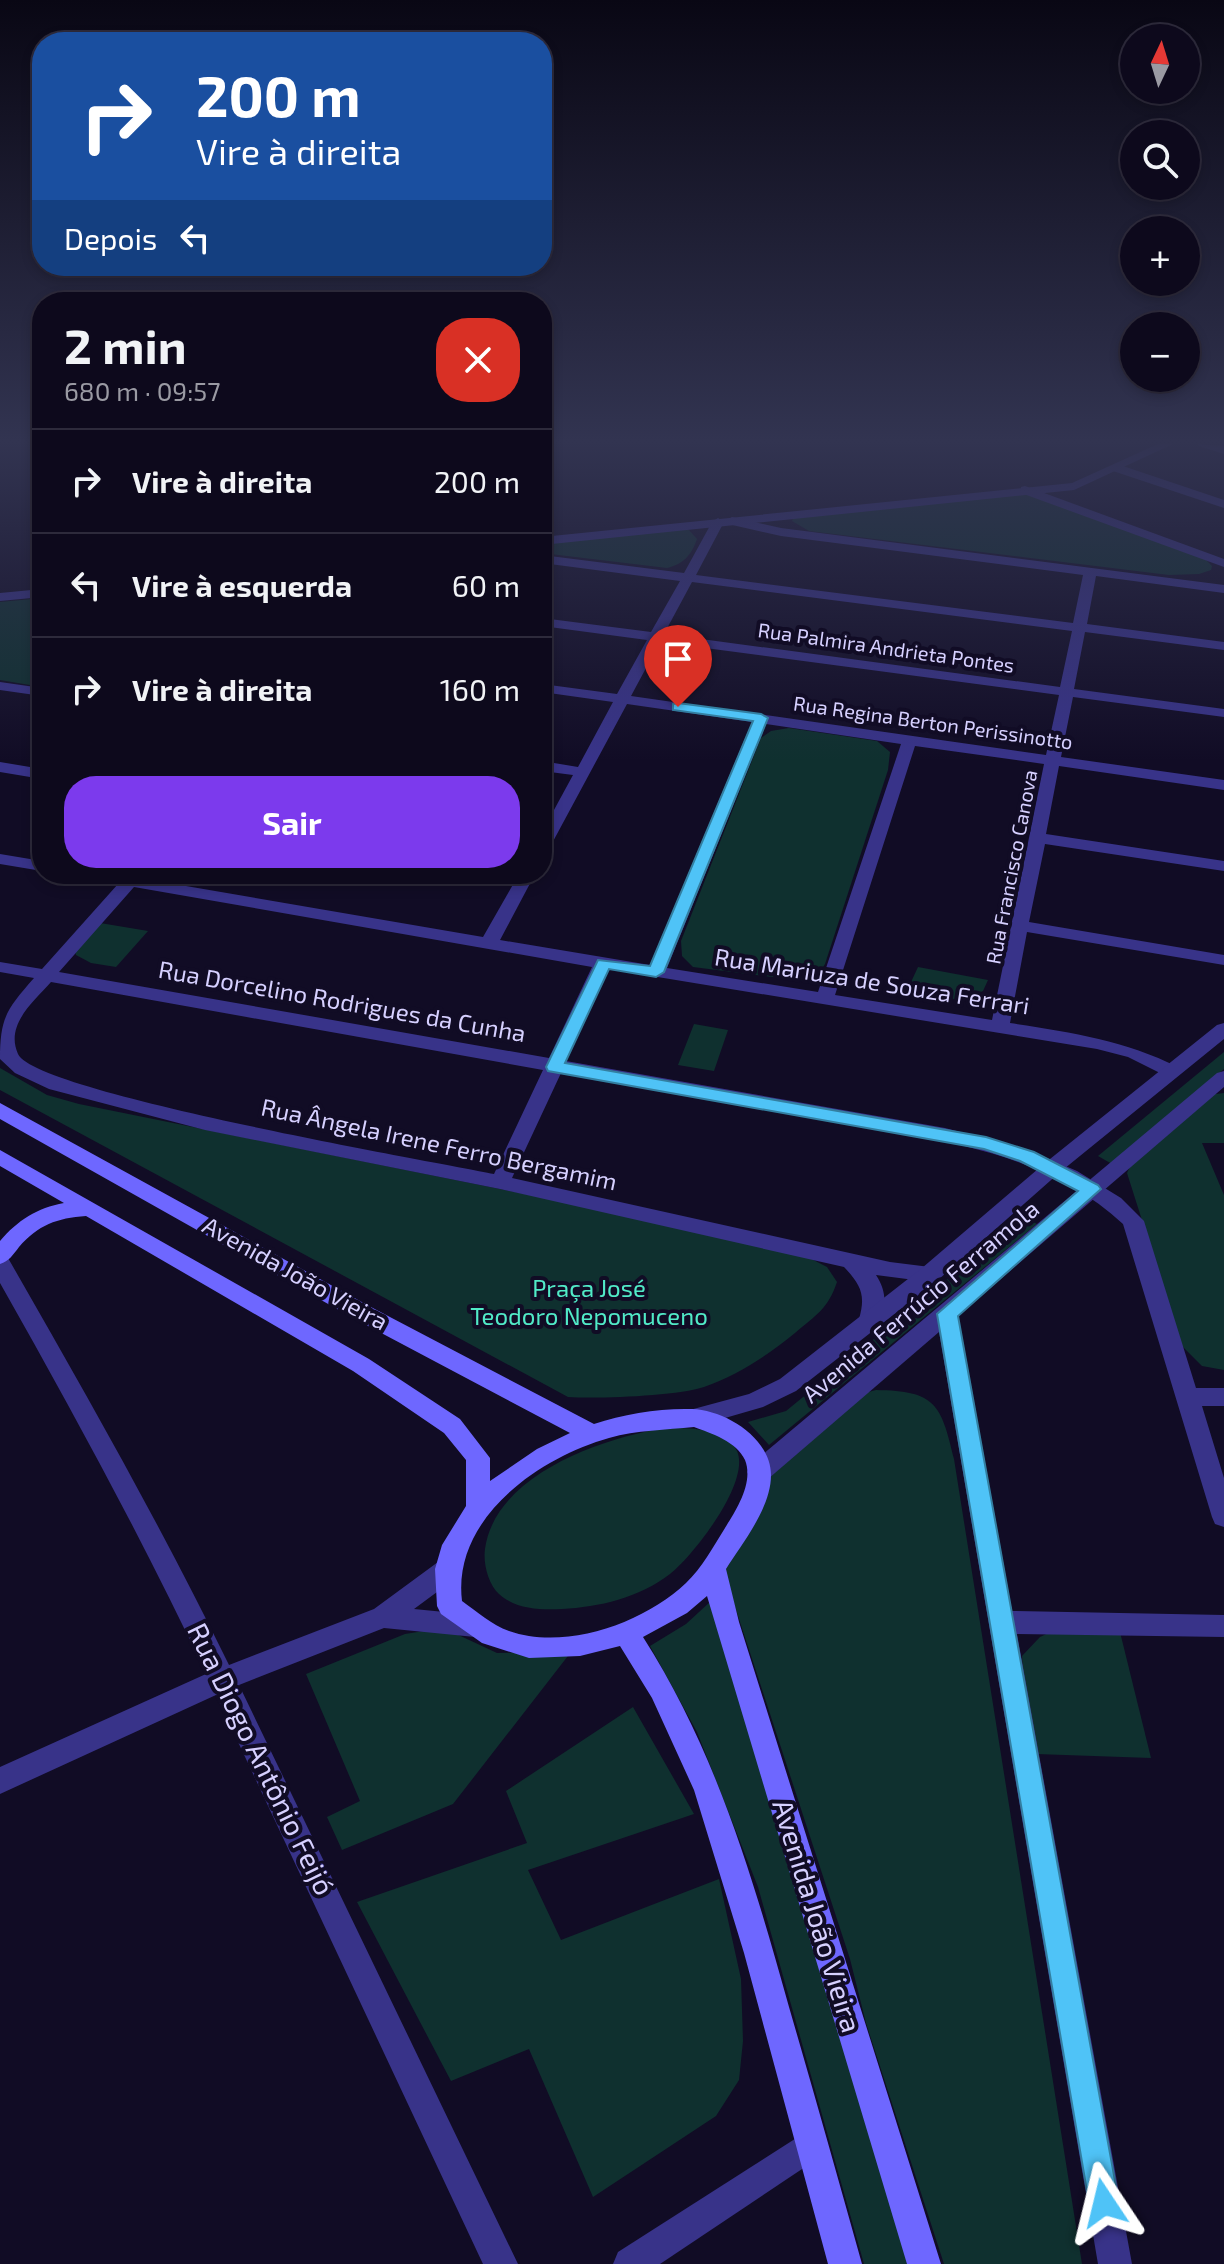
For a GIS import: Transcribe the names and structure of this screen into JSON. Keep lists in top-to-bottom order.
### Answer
{
  "streets": {
    "main road": ["Avenida João Vieira"],
    "street": [
      "Rua Palmira Andrieta Pontes",
      "Rua Regina Berton Perissinotto",
      "Rua Francisco Canova",
      "Rua Mariuza de Souza Ferrari",
      "Rua Dorcelino Rodrigues da Cunha",
      "Rua Ângela Irene Ferro Bergamim",
      "Avenida Ferrúcio Ferramola",
      "Rua Diogo Antônio Feijó"
    ]
  },
  "crossings": [
    ["Rua Palmira Andrieta Pontes", "Rua Francisco Canova"],
    ["Rua Regina Berton Perissinotto", "Rua Francisco Canova"],
    ["Rua Francisco Canova", "Rua Mariuza de Souza Ferrari"],
    ["Rua Mariuza de Souza Ferrari", "Avenida Ferrúcio Ferramola"],
    ["Rua Dorcelino Rodrigues da Cunha", "Rua Ângela Irene Ferro Bergamim"],
    ["Rua Dorcelino Rodrigues da Cunha", "Avenida Ferrúcio Ferramola"],
    ["Rua Ângela Irene Ferro Bergamim", "Avenida Ferrúcio Ferramola"],
    ["Avenida João Vieira", "Avenida Ferrúcio Ferramola"]
  ],
  "parks": ["Praça José Teodoro Nepomuceno"],
  "north": "top",
  "page": {
    "map_buttons": ["+", "−"],
    "turn": ["200 m", "Vire à direita"],
    "then": "Depois",
    "heading": ["2 min", "680 m · 09:57"],
    "list": [
      {
        "name": "Vire à direita",
        "value": "200 m"
      },
      {
        "name": "Vire à esquerda",
        "value": "60 m"
      },
      {
        "name": "Vire à direita",
        "value": "160 m"
      }
    ],
    "buttons": "Sair"
  }
}
